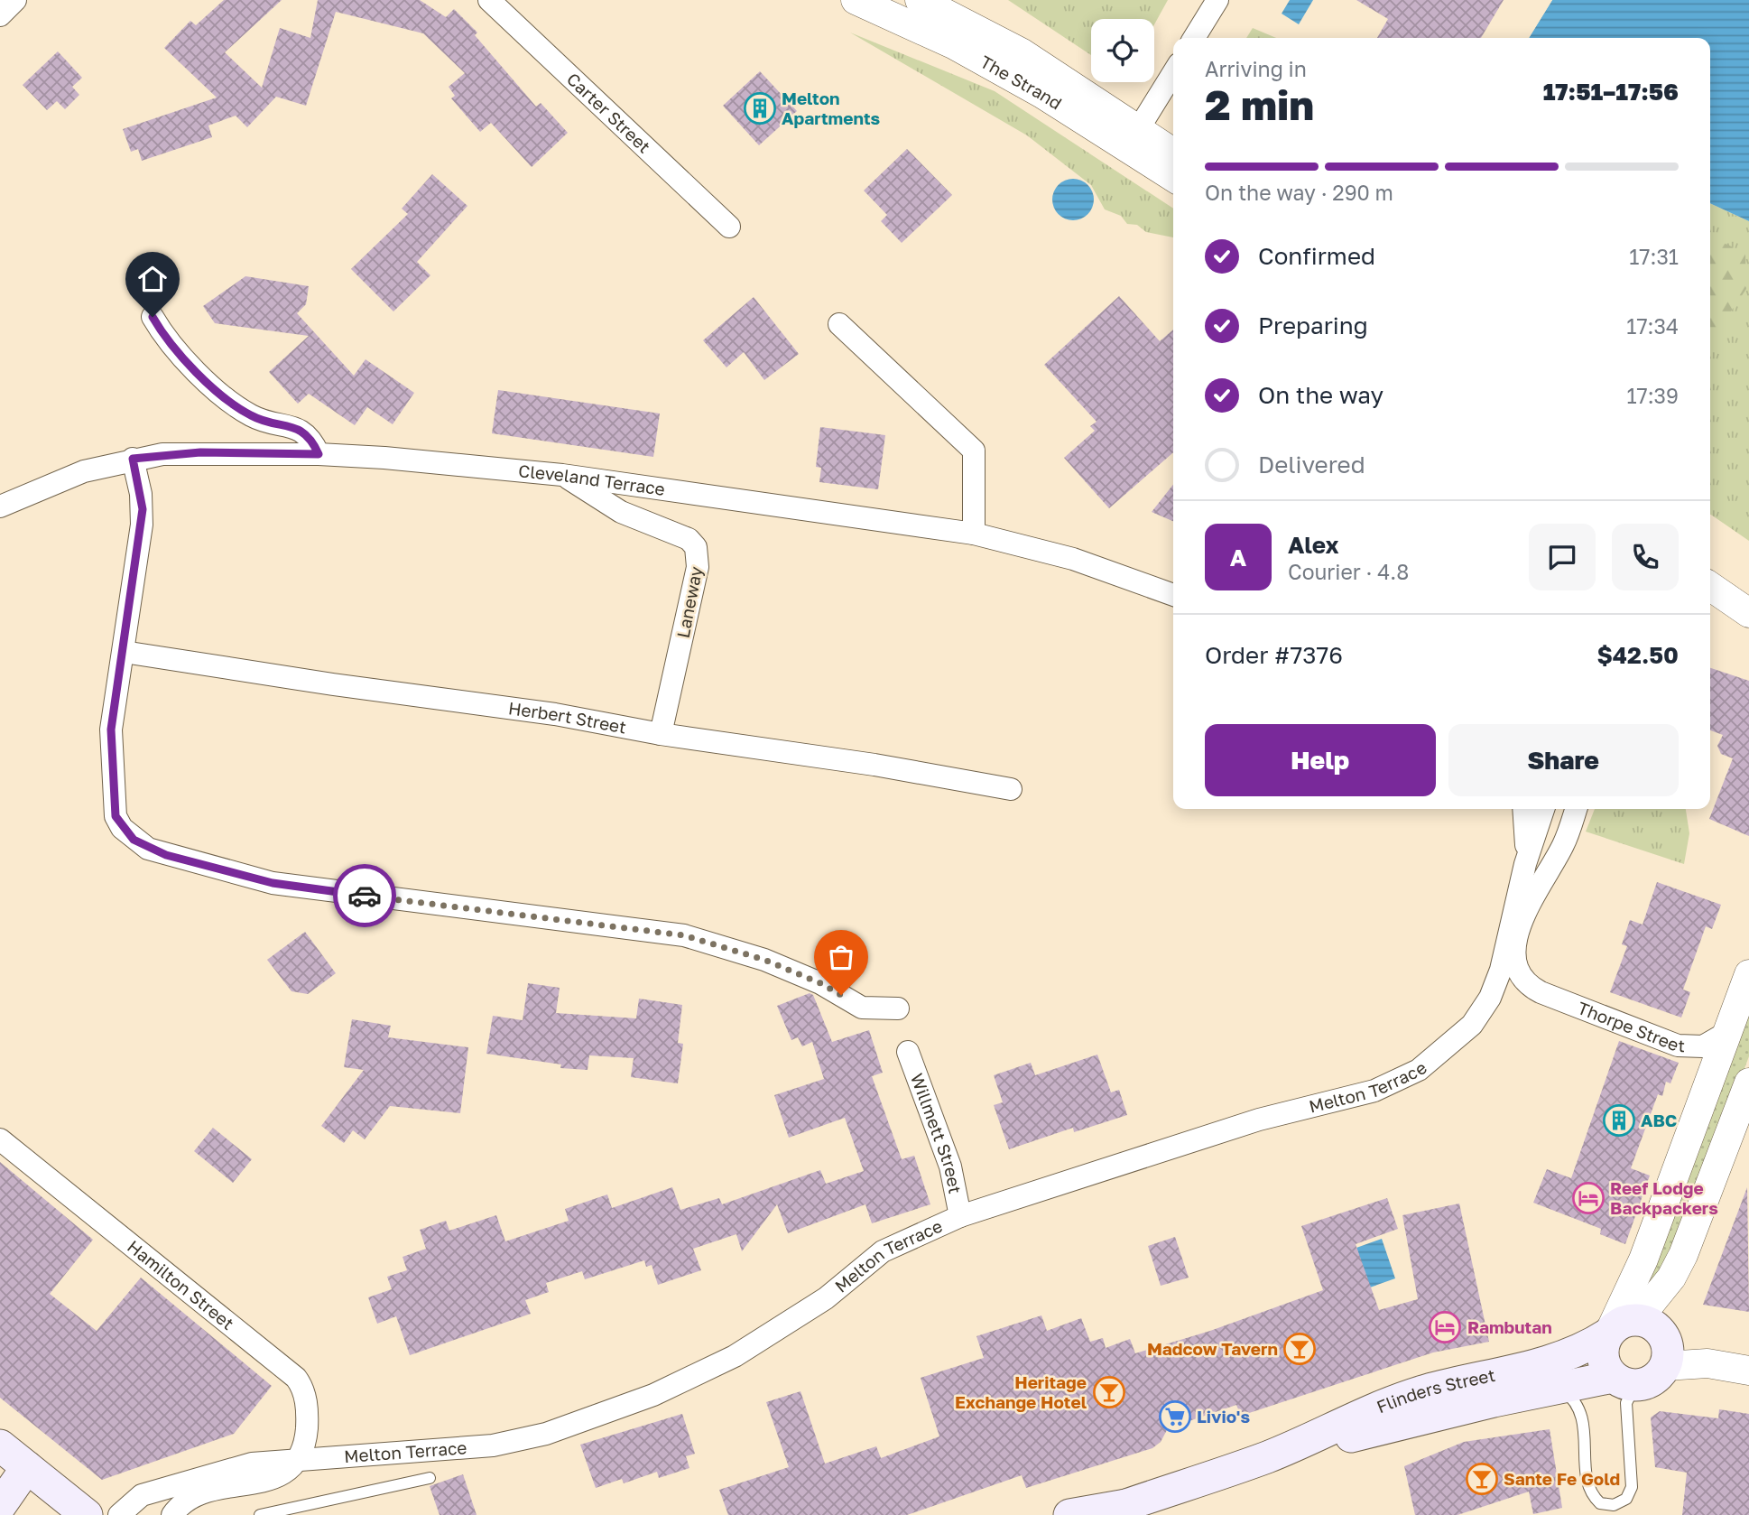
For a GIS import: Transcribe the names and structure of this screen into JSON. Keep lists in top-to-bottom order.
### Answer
{
  "streets": {
    "main road": ["Flinders Street"],
    "street": [
      "The Strand",
      "Carter Street",
      "Cleveland Terrace",
      "Laneway",
      "Herbert Street",
      "Thorpe Street",
      "Melton Terrace",
      "Willmett Street",
      "Hamilton Street"
    ]
  },
  "crossings": [
    ["Cleveland Terrace", "Laneway"],
    ["Laneway", "Herbert Street"],
    ["Thorpe Street", "Melton Terrace"],
    ["Melton Terrace", "Willmett Street"],
    ["Melton Terrace", "Hamilton Street"]
  ],
  "places": {
    "building": ["Melton Apartments", "ABC"],
    "hotel": ["Reef Lodge Backpackers", "Rambutan"],
    "bar": ["Madcow Tavern", "Heritage Exchange Hotel", "Sante Fe Gold"],
    "supermarket": ["Livio's"]
  },
  "page": {
    "heading": ["2 min", "Arriving in", "17:51–17:56"],
    "panel": [
      "Alex",
      "Courier · 4.8",
      "Order #7376",
      "$42.50"
    ],
    "bar": "On the way · 290 m",
    "list": [
      ["Confirmed", "17:31"],
      ["Preparing", "17:34"],
      ["On the way", "17:39"],
      "Delivered"
    ],
    "round": "A",
    "buttons": ["Help", "Share"]
  }
}
